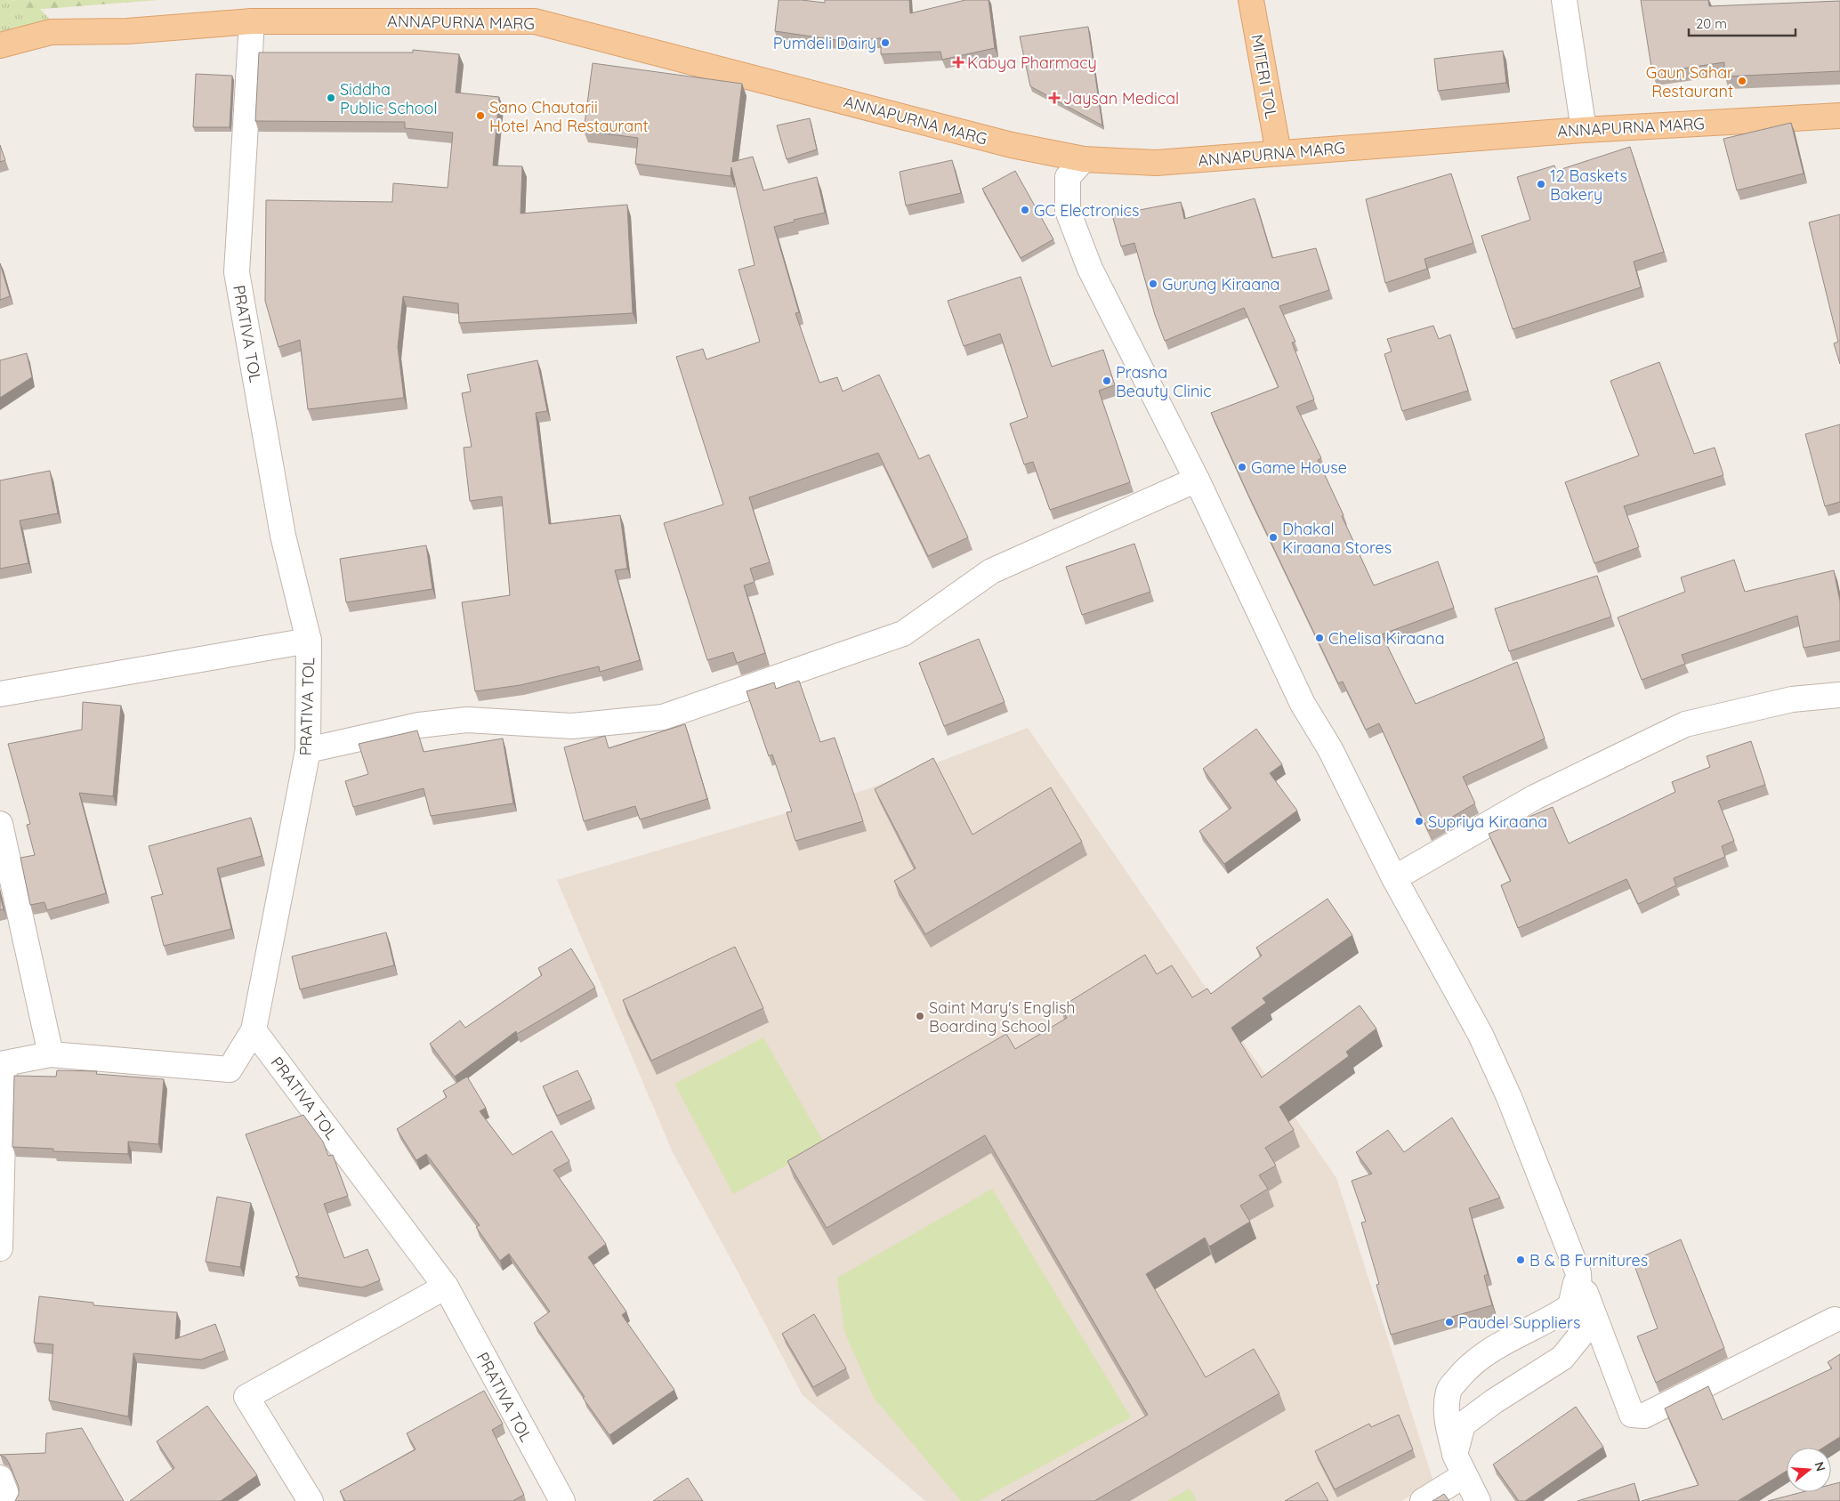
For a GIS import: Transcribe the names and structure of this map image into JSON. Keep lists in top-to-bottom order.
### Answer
{
  "streets": {
    "main road": ["ANNAPURNA MARG", "MITERI TOL"],
    "street": ["PRATIVA TOL"]
  },
  "crossings": [
    ["ANNAPURNA MARG", "MITERI TOL"],
    ["ANNAPURNA MARG", "PRATIVA TOL"]
  ],
  "places": {
    "other": [
      "Pumdeli Dairy",
      "Gaun Sahar Restaurant",
      "Siddha Public School",
      "Sano Chautarii Hotel And Restaurant",
      "12 Baskets Bakery",
      "GC Electronics",
      "Gurung Kiraana",
      "Prasna Beauty Clinic",
      "Game House",
      "Dhakal Kiraana Stores",
      "Chelisa Kiraana",
      "Supriya Kiraana",
      "Saint Mary's English Boarding School",
      "B & B Furnitures",
      "Paudel Suppliers"
    ],
    "health": ["Kabya Pharmacy", "Jaysan Medical"]
  },
  "scale_bar": "20 m",
  "north": "right"
}
